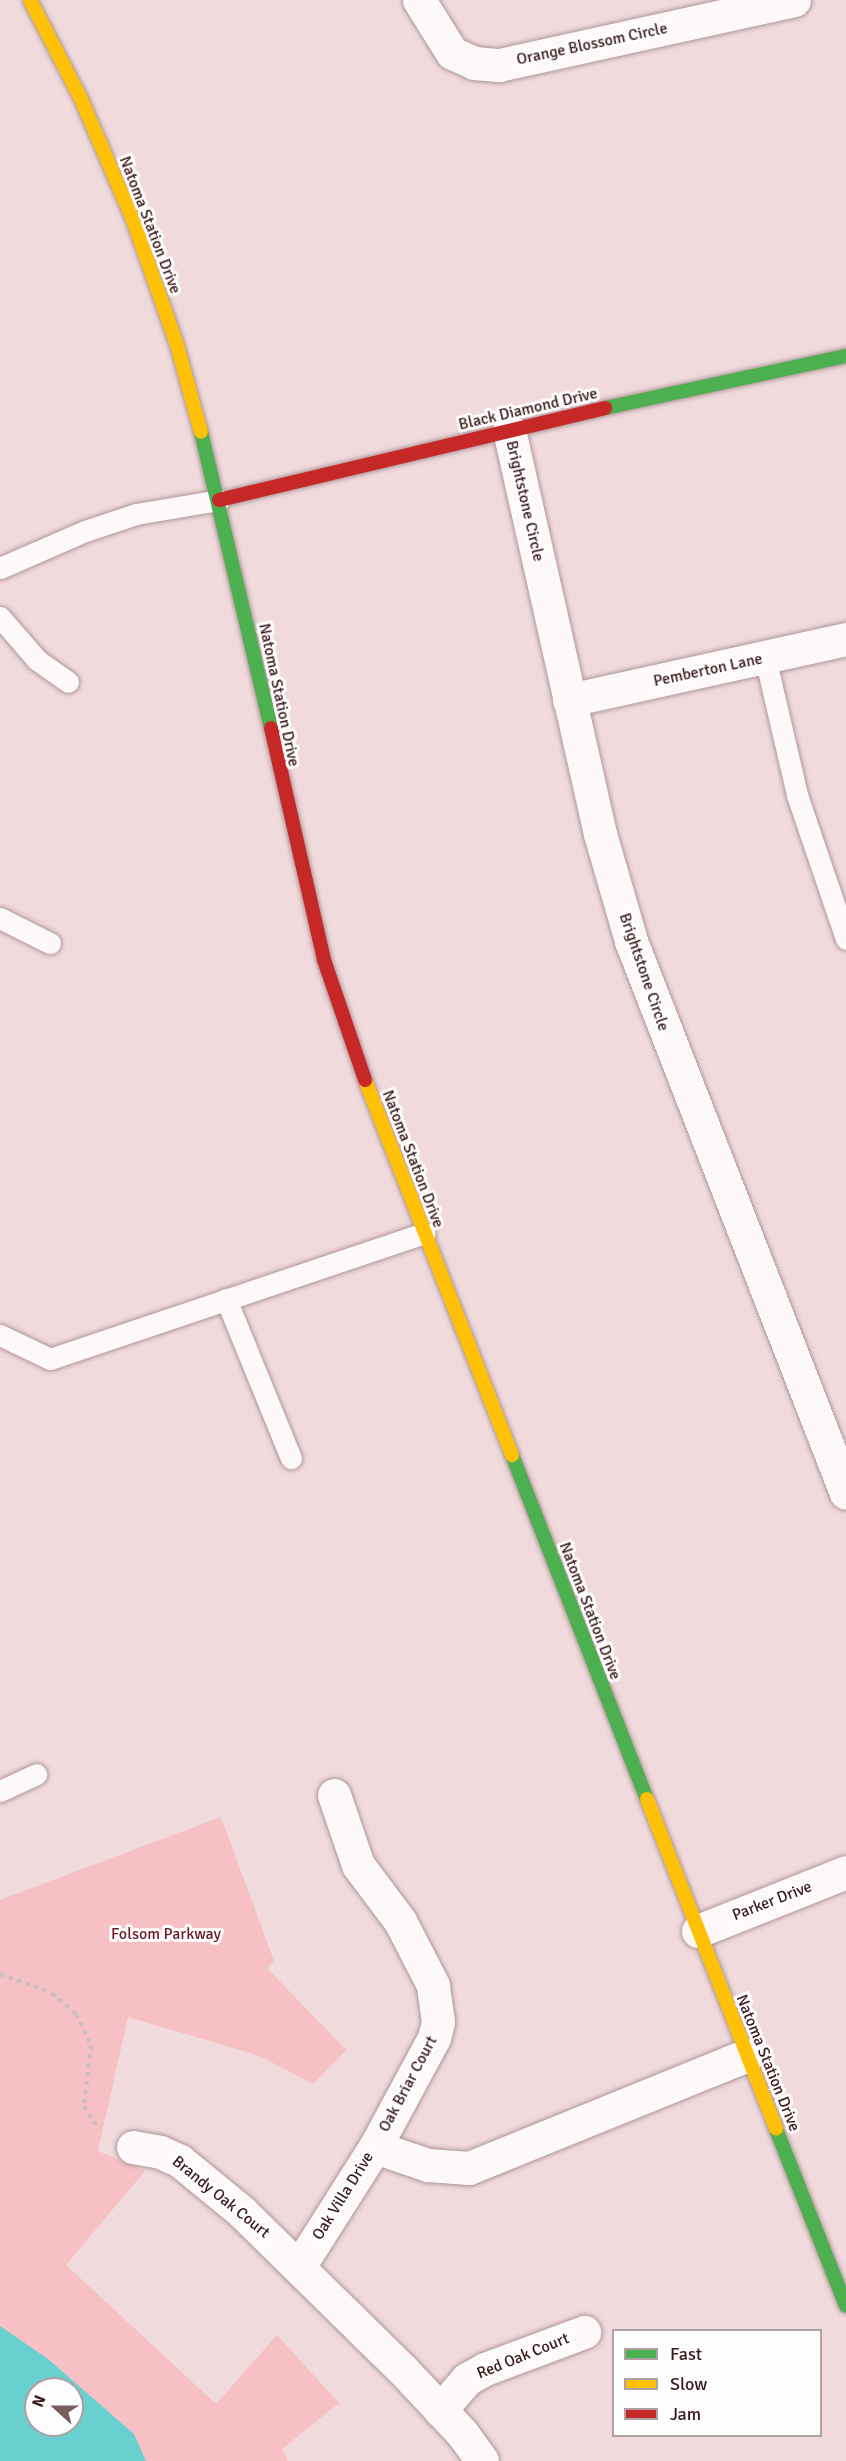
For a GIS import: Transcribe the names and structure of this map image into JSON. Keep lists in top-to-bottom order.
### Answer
{
  "streets": {
    "street": [
      "Orange Blossom Circle",
      "Natoma Station Drive",
      "Black Diamond Drive",
      "Brightstone Circle",
      "Pemberton Lane",
      "Parker Drive",
      "Oak Briar Court",
      "Oak Villa Drive",
      "Brandy Oak Court",
      "Red Oak Court"
    ]
  },
  "crossings": [
    ["Natoma Station Drive", "Black Diamond Drive"],
    ["Natoma Station Drive", "Parker Drive"],
    ["Natoma Station Drive", "Oak Villa Drive"],
    ["Black Diamond Drive", "Brightstone Circle"],
    ["Brightstone Circle", "Pemberton Lane"],
    ["Oak Briar Court", "Oak Villa Drive"],
    ["Oak Villa Drive", "Brandy Oak Court"]
  ],
  "parks": ["Folsom Parkway"],
  "legend": ["Fast", "Slow", "Jam"],
  "north": "left"
}
